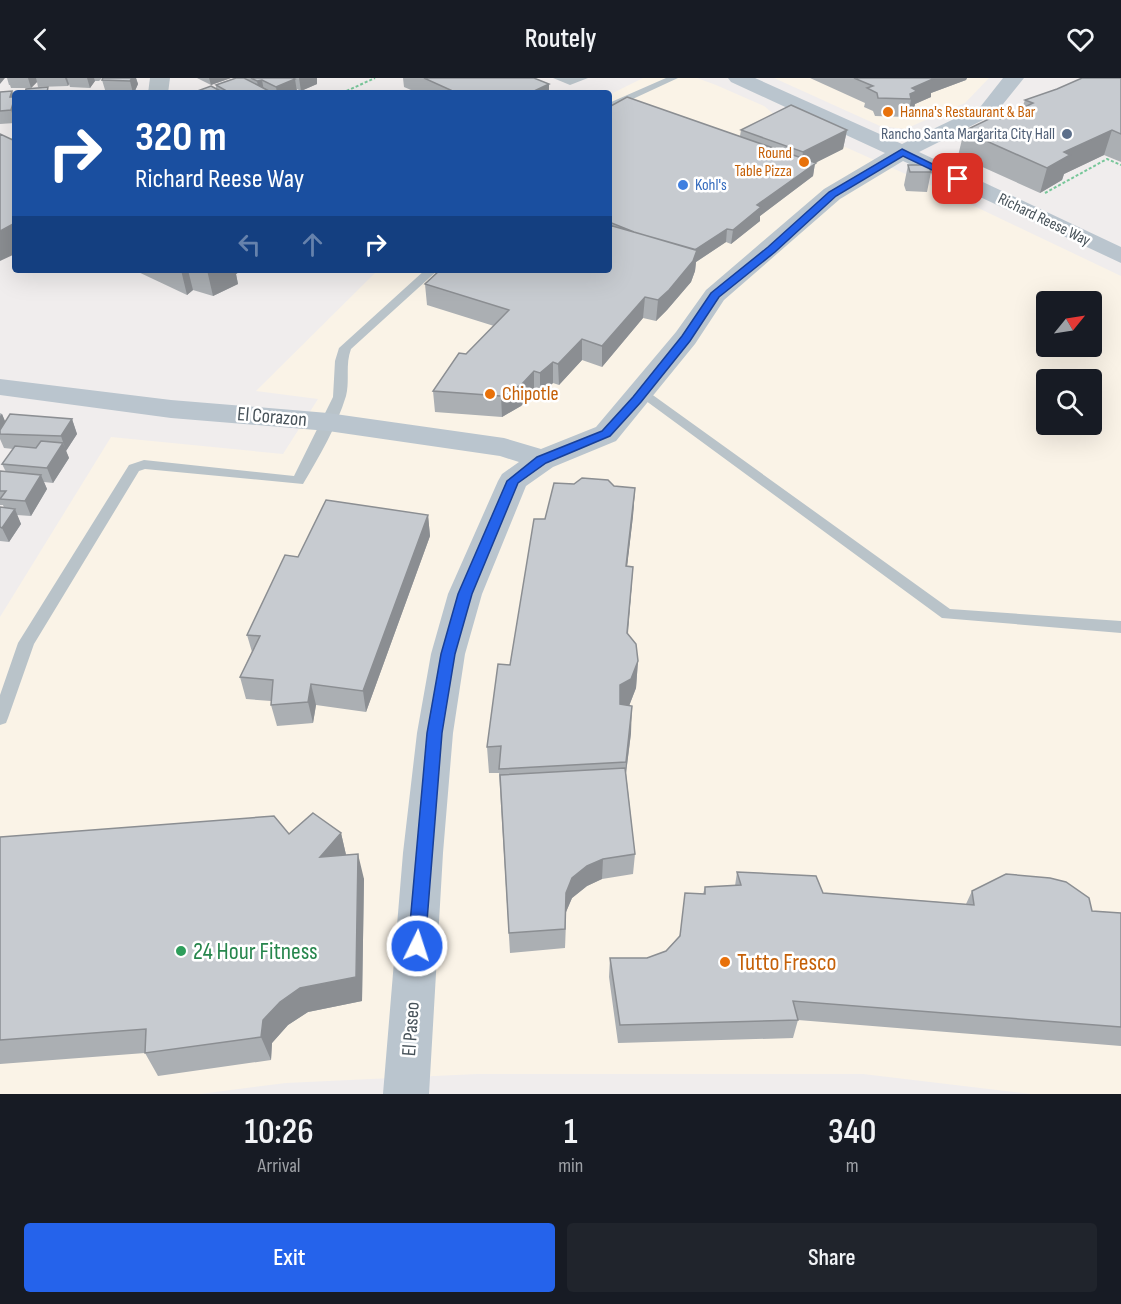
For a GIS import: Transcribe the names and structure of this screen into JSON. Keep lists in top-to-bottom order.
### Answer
{
  "streets": {
    "street": ["Richard Reese Way", "El Corazon", "El Paseo"]
  },
  "crossings": [
    ["Richard Reese Way", "El Paseo"],
    ["El Corazon", "El Paseo"]
  ],
  "places": [
    "Hanna's Restaurant & Bar",
    "Rancho Santa Margarita City Hall",
    "Round Table Pizza",
    "Kohl's",
    "Chipotle",
    "24 Hour Fitness",
    "Tutto Fresco"
  ],
  "north": "top right",
  "page": {
    "header": "Routely",
    "turn": ["320 m", "Richard Reese Way"],
    "eta": [
      "10:26",
      "Arrival",
      "1",
      "min",
      "340",
      "m"
    ],
    "buttons": ["Exit", "Share"]
  }
}
